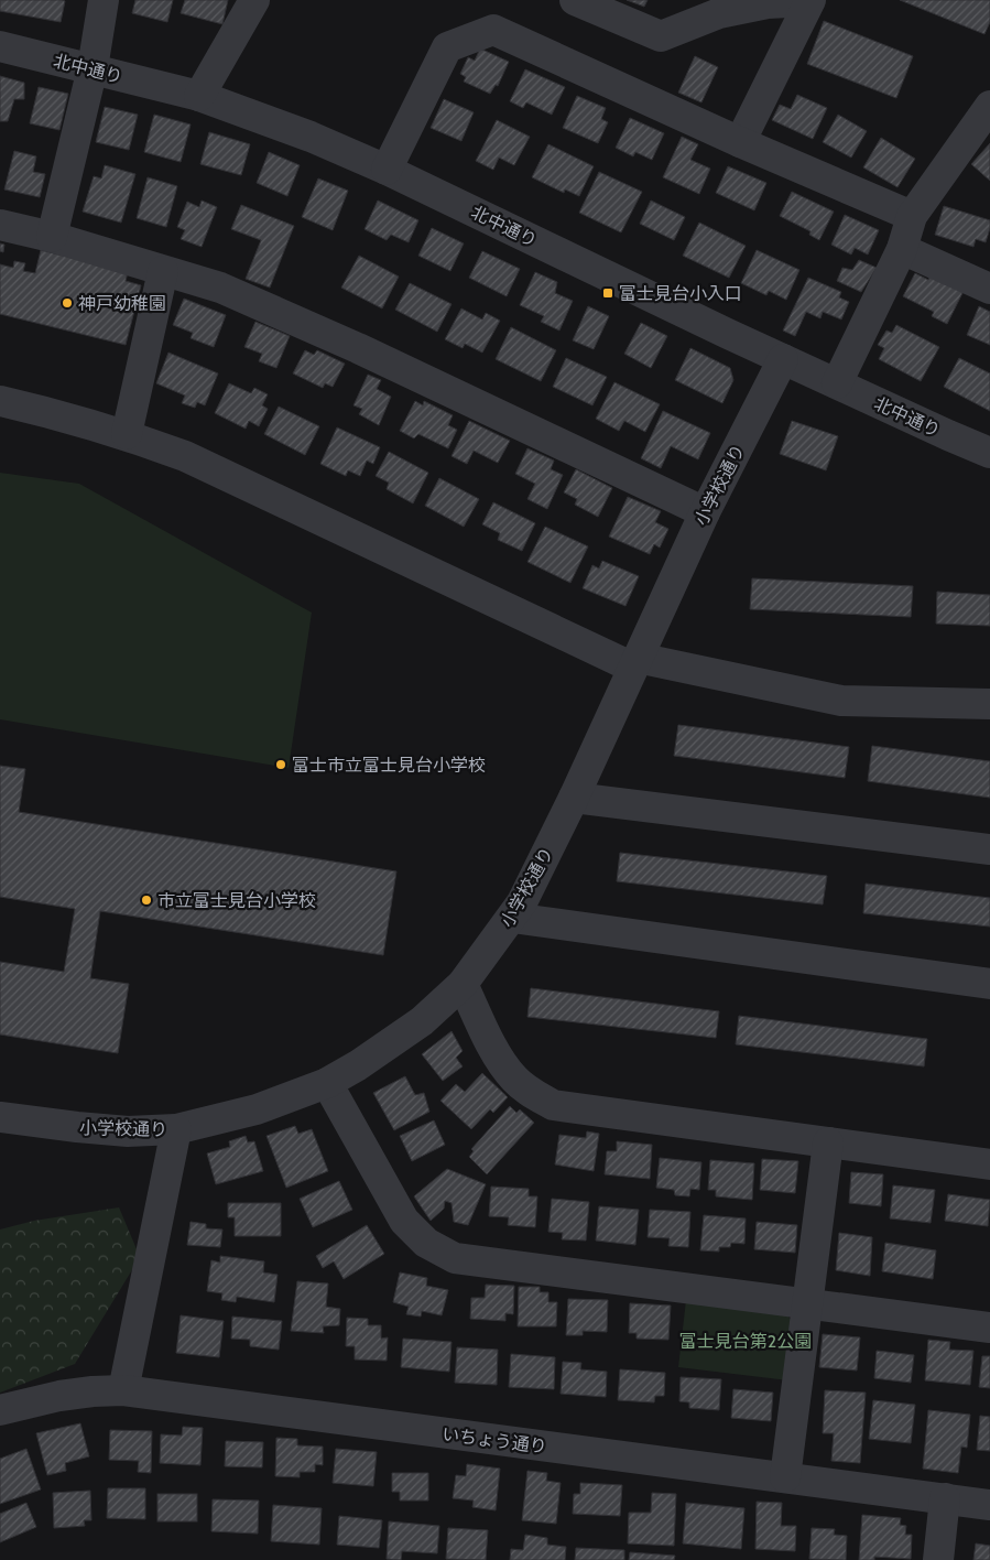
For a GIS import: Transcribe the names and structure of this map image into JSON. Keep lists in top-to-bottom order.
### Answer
{
  "streets": {
    "street": ["北中通り", "小学校通り", "いちょう通り"]
  },
  "crossings": [
    ["北中通り", "小学校通り"]
  ],
  "parks": ["富士見台第2公園"],
  "places": {
    "transit": ["富士見台小入口"],
    "other": ["神戸幼稚園", "富士市立富士見台小学校", "市立富士見台小学校"]
  }
}
